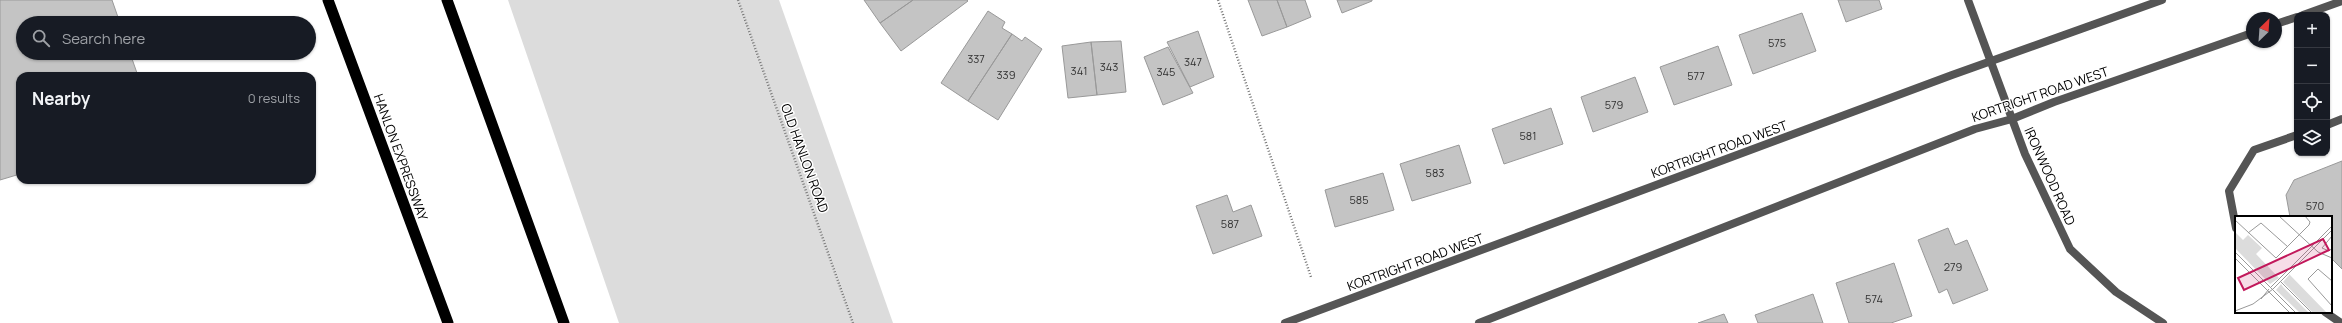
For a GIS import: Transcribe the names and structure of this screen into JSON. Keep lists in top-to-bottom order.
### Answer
{
  "streets": {
    "highway": ["HANLON EXPRESSWAY"],
    "street": ["KORTRIGHT ROAD WEST", "IRONWOOD ROAD"],
    "path": ["OLD HANLON ROAD"]
  },
  "crossings": [
    ["KORTRIGHT ROAD WEST", "IRONWOOD ROAD"]
  ],
  "house_numbers": [
    "575",
    "337",
    "347",
    "343",
    "341",
    "345",
    "339",
    "577",
    "579",
    "581",
    "583",
    "585",
    "570",
    "587",
    "279",
    "574"
  ],
  "north": "top right",
  "page": {
    "map_buttons": ["+", "−"],
    "search": "Search here",
    "heading": ["Nearby", "0 results"]
  }
}
